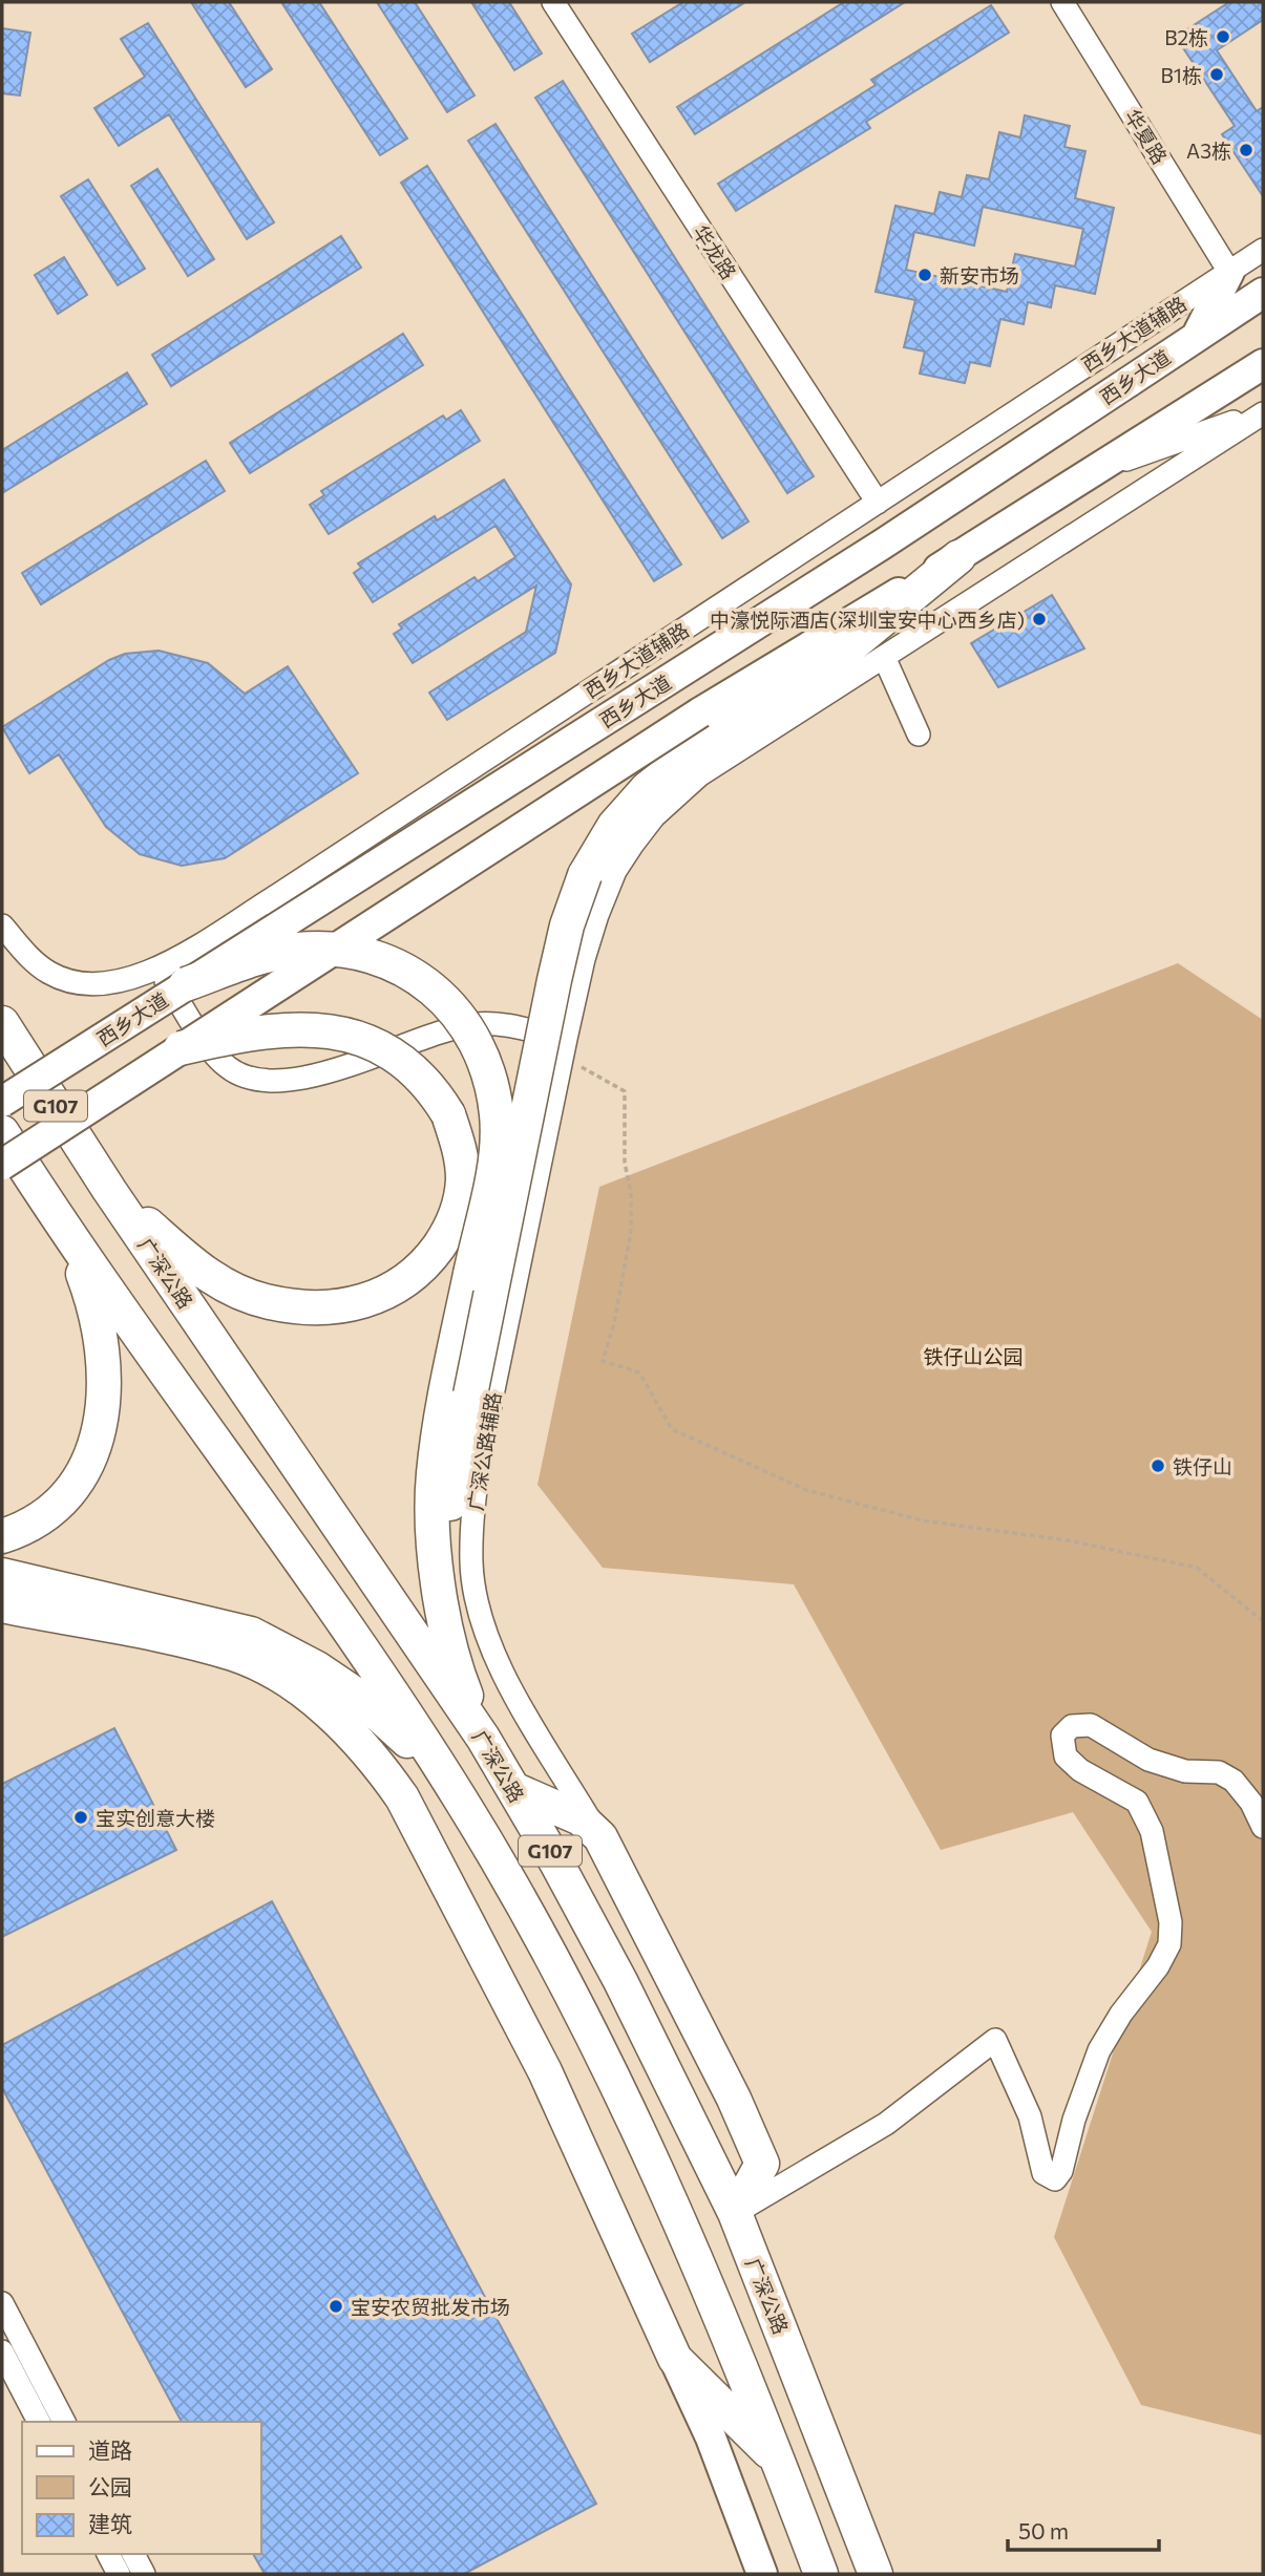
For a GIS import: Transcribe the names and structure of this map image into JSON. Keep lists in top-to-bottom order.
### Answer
{
  "streets": {
    "highway": ["G107", "广深公路"],
    "main road": ["西乡大道"],
    "street": [
      "华夏路",
      "华龙路",
      "西乡大道辅路",
      "广深公路辅路"
    ]
  },
  "crossings": [
    ["华夏路", "西乡大道辅路"],
    ["华龙路", "西乡大道辅路"]
  ],
  "parks": ["铁仔山公园"],
  "places": [
    "B2栋",
    "B1栋",
    "A3栋",
    "新安市场",
    "中濠悦际酒店(深圳宝安中心西乡店)",
    "铁仔山",
    "宝实创意大楼",
    "宝安农贸批发市场"
  ],
  "legend": ["道路", "公园", "建筑"],
  "scale_bar": "50 m"
}
